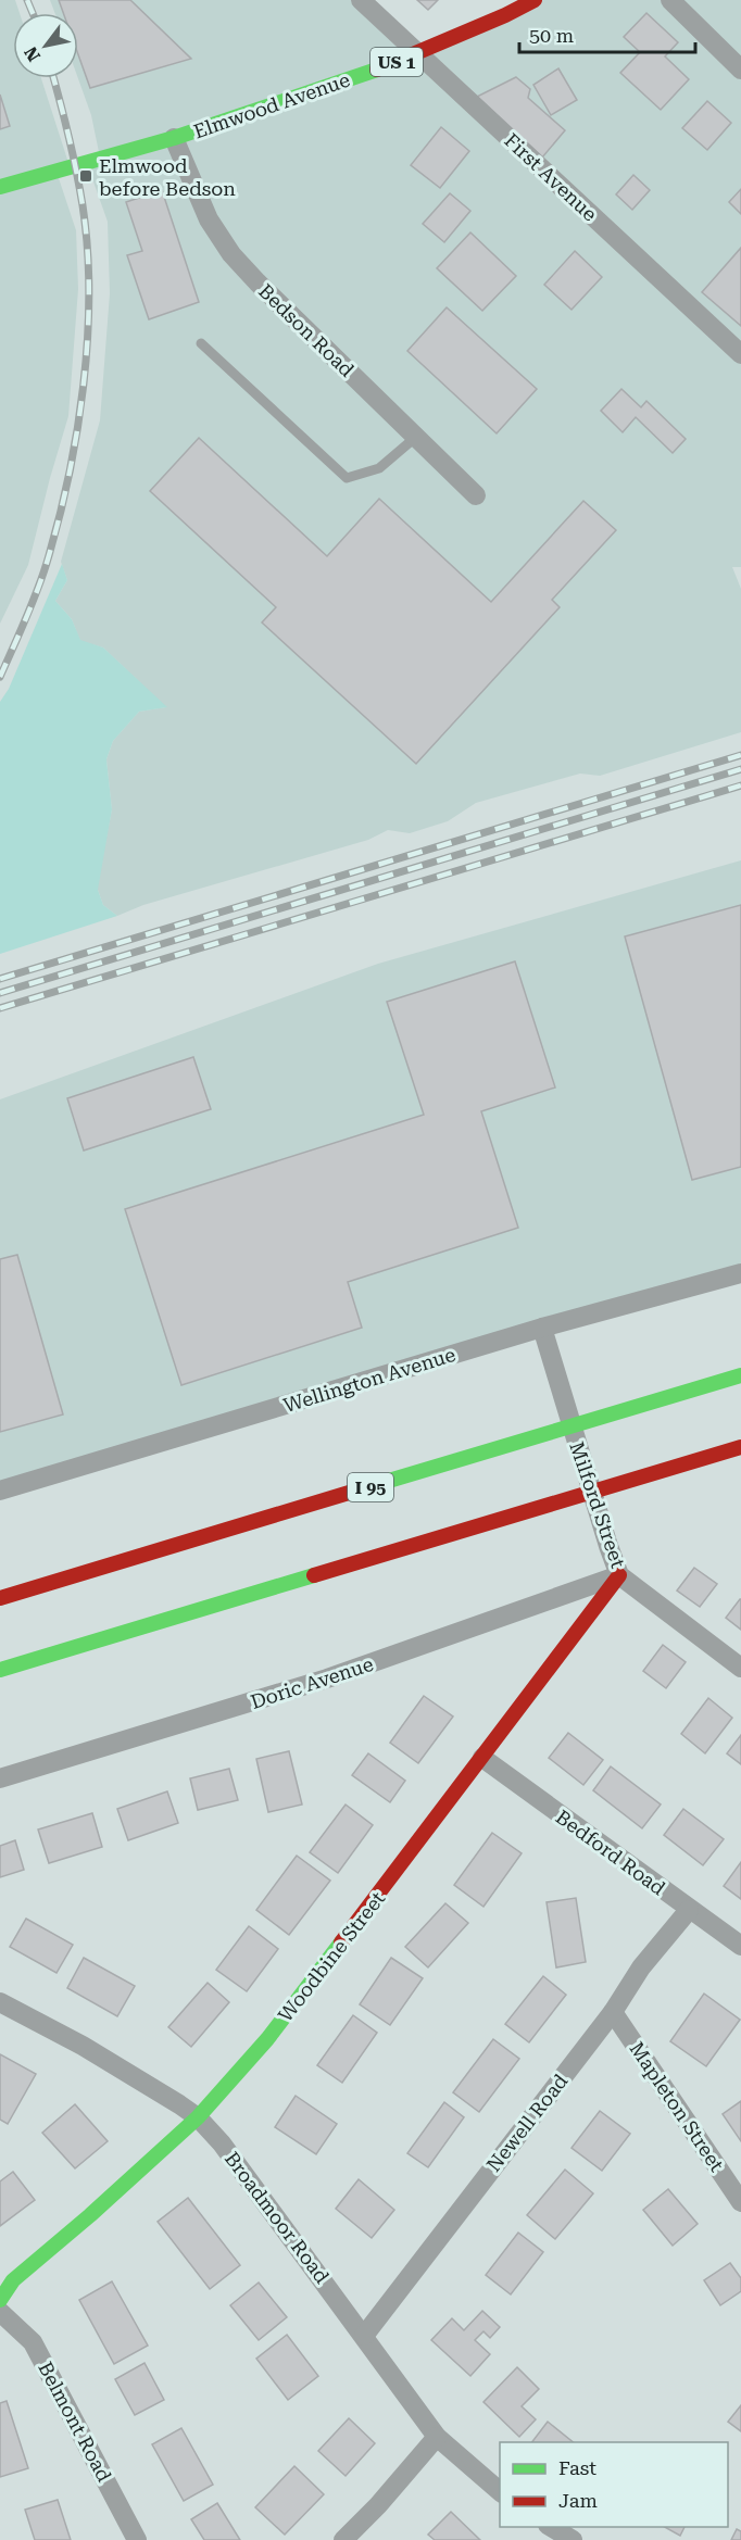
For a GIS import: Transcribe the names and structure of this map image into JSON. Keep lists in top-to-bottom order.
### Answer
{
  "streets": {
    "main road": [
      "US 1",
      "Elmwood Avenue",
      "I 95",
      "Woodbine Street"
    ],
    "street": [
      "First Avenue",
      "Bedson Road",
      "Wellington Avenue",
      "Milford Street",
      "Doric Avenue",
      "Bedford Road",
      "Mapleton Street",
      "Newell Road",
      "Broadmoor Road",
      "Belmont Road"
    ]
  },
  "crossings": [
    ["Elmwood Avenue", "First Avenue"],
    ["Elmwood Avenue", "Bedson Road"],
    ["Wellington Avenue", "Milford Street"],
    ["Milford Street", "Doric Avenue"],
    ["Milford Street", "Woodbine Street"],
    ["Doric Avenue", "Woodbine Street"],
    ["Bedford Road", "Woodbine Street"],
    ["Bedford Road", "Newell Road"],
    ["Woodbine Street", "Broadmoor Road"],
    ["Mapleton Street", "Newell Road"],
    ["Newell Road", "Broadmoor Road"]
  ],
  "places": {
    "transit": ["Elmwood before Bedson"]
  },
  "legend": ["Fast", "Jam"],
  "scale_bar": "50 m",
  "north": "bottom left"
}
